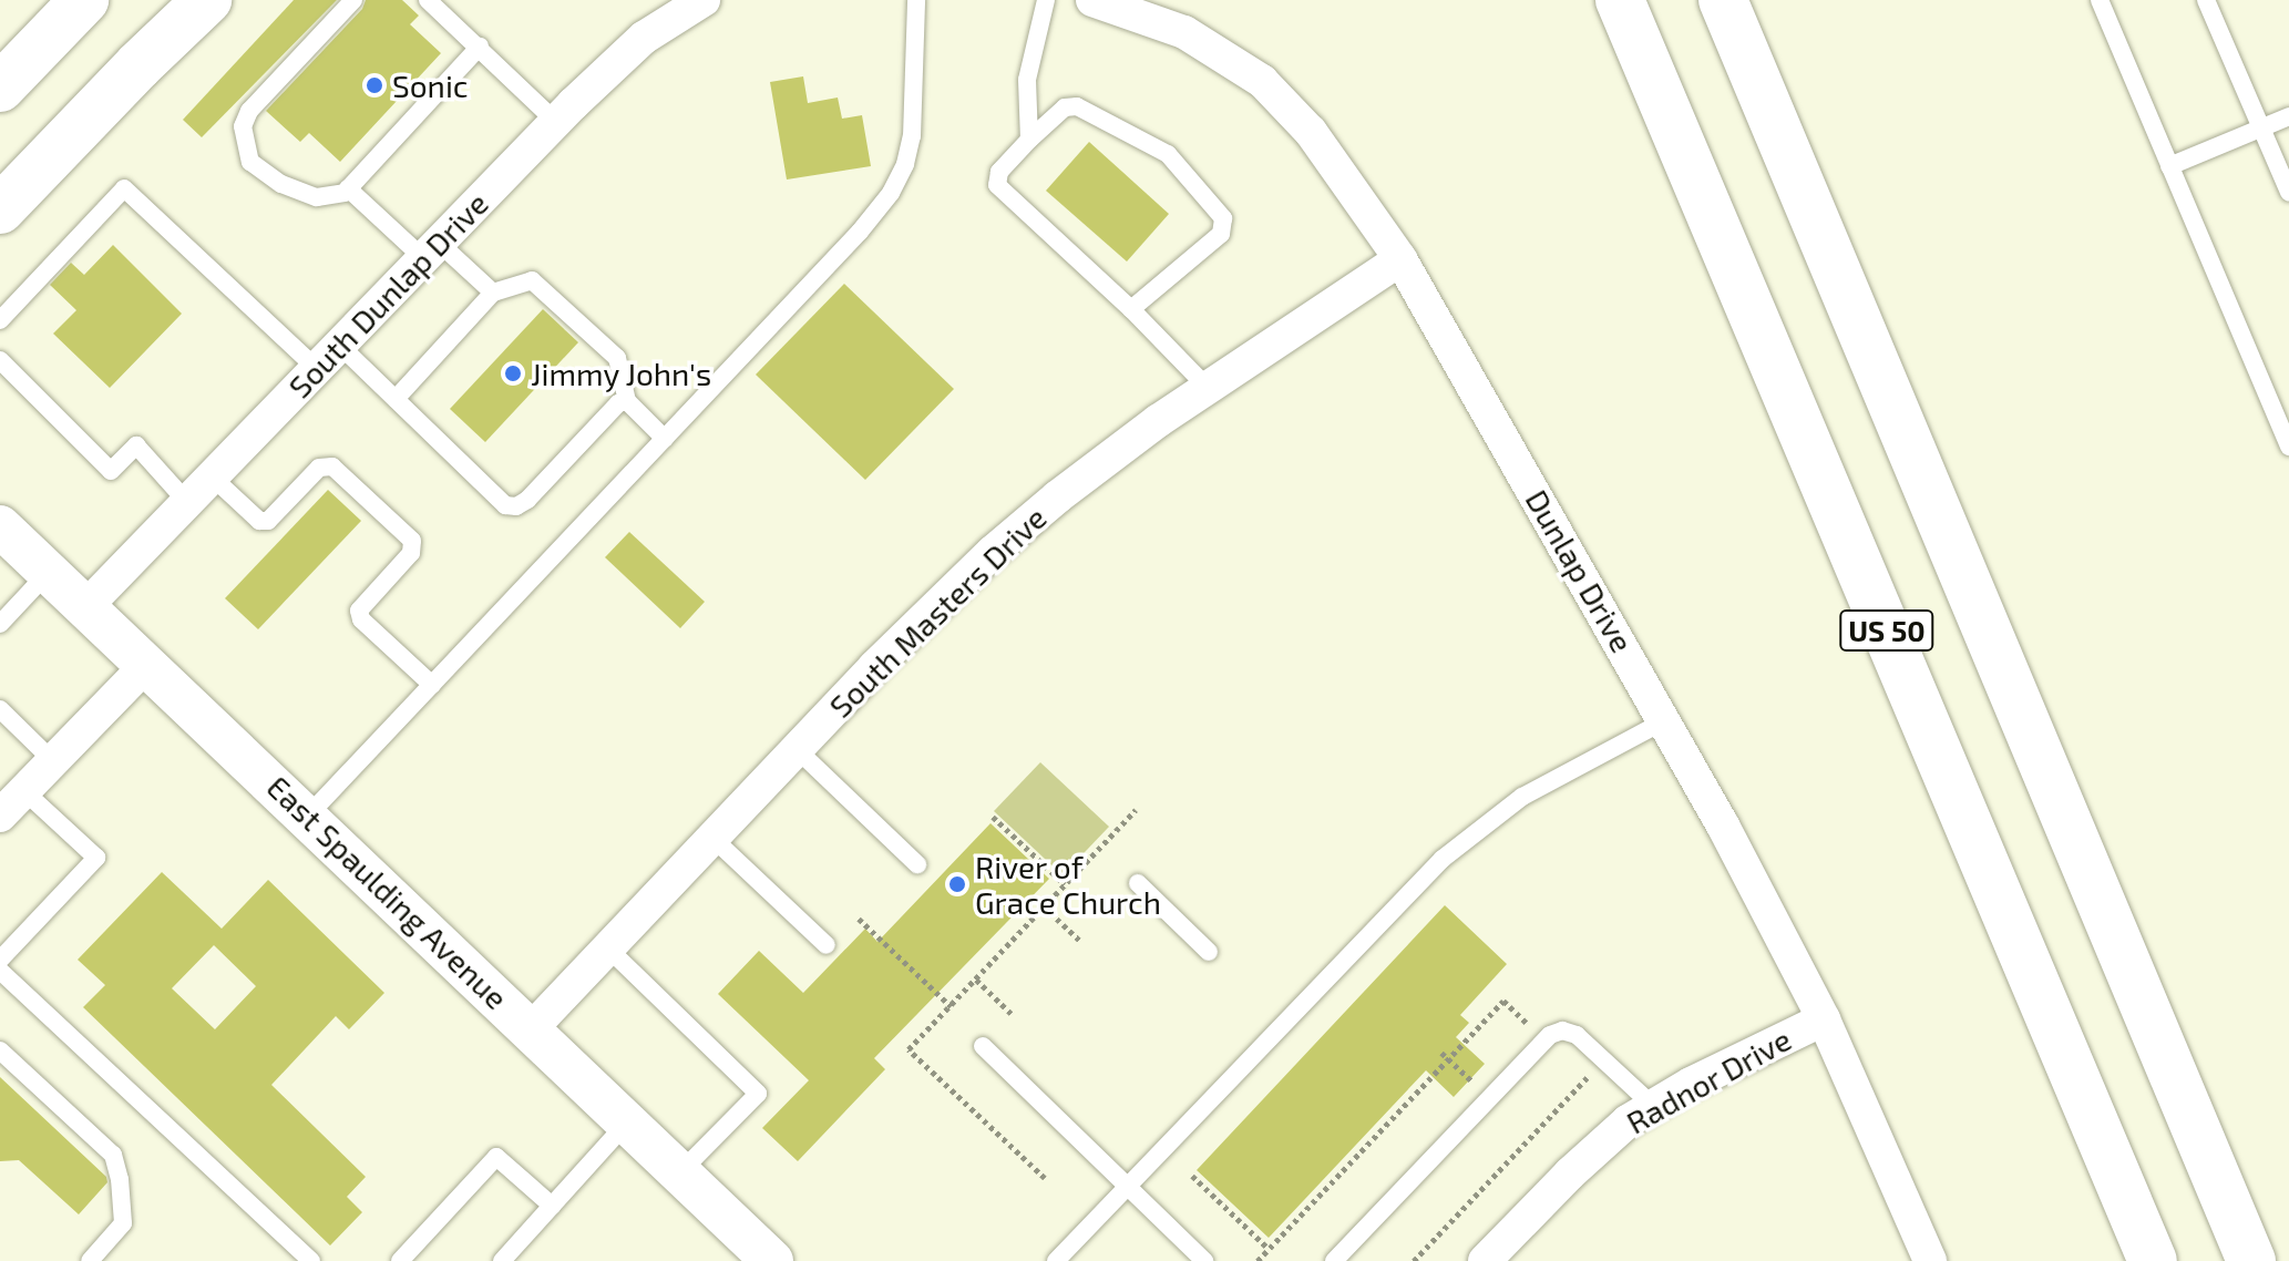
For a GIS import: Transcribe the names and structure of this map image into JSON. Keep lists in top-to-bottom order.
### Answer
{
  "streets": {
    "main road": ["US 50"],
    "street": [
      "South Dunlap Drive",
      "Dunlap Drive",
      "South Masters Drive",
      "East Spaulding Avenue",
      "Radnor Drive"
    ]
  },
  "crossings": [
    ["South Dunlap Drive", "East Spaulding Avenue"],
    ["Dunlap Drive", "South Masters Drive"],
    ["Dunlap Drive", "Radnor Drive"],
    ["South Masters Drive", "East Spaulding Avenue"]
  ],
  "places": ["Sonic", "Jimmy John's", "River of Grace Church"]
}
